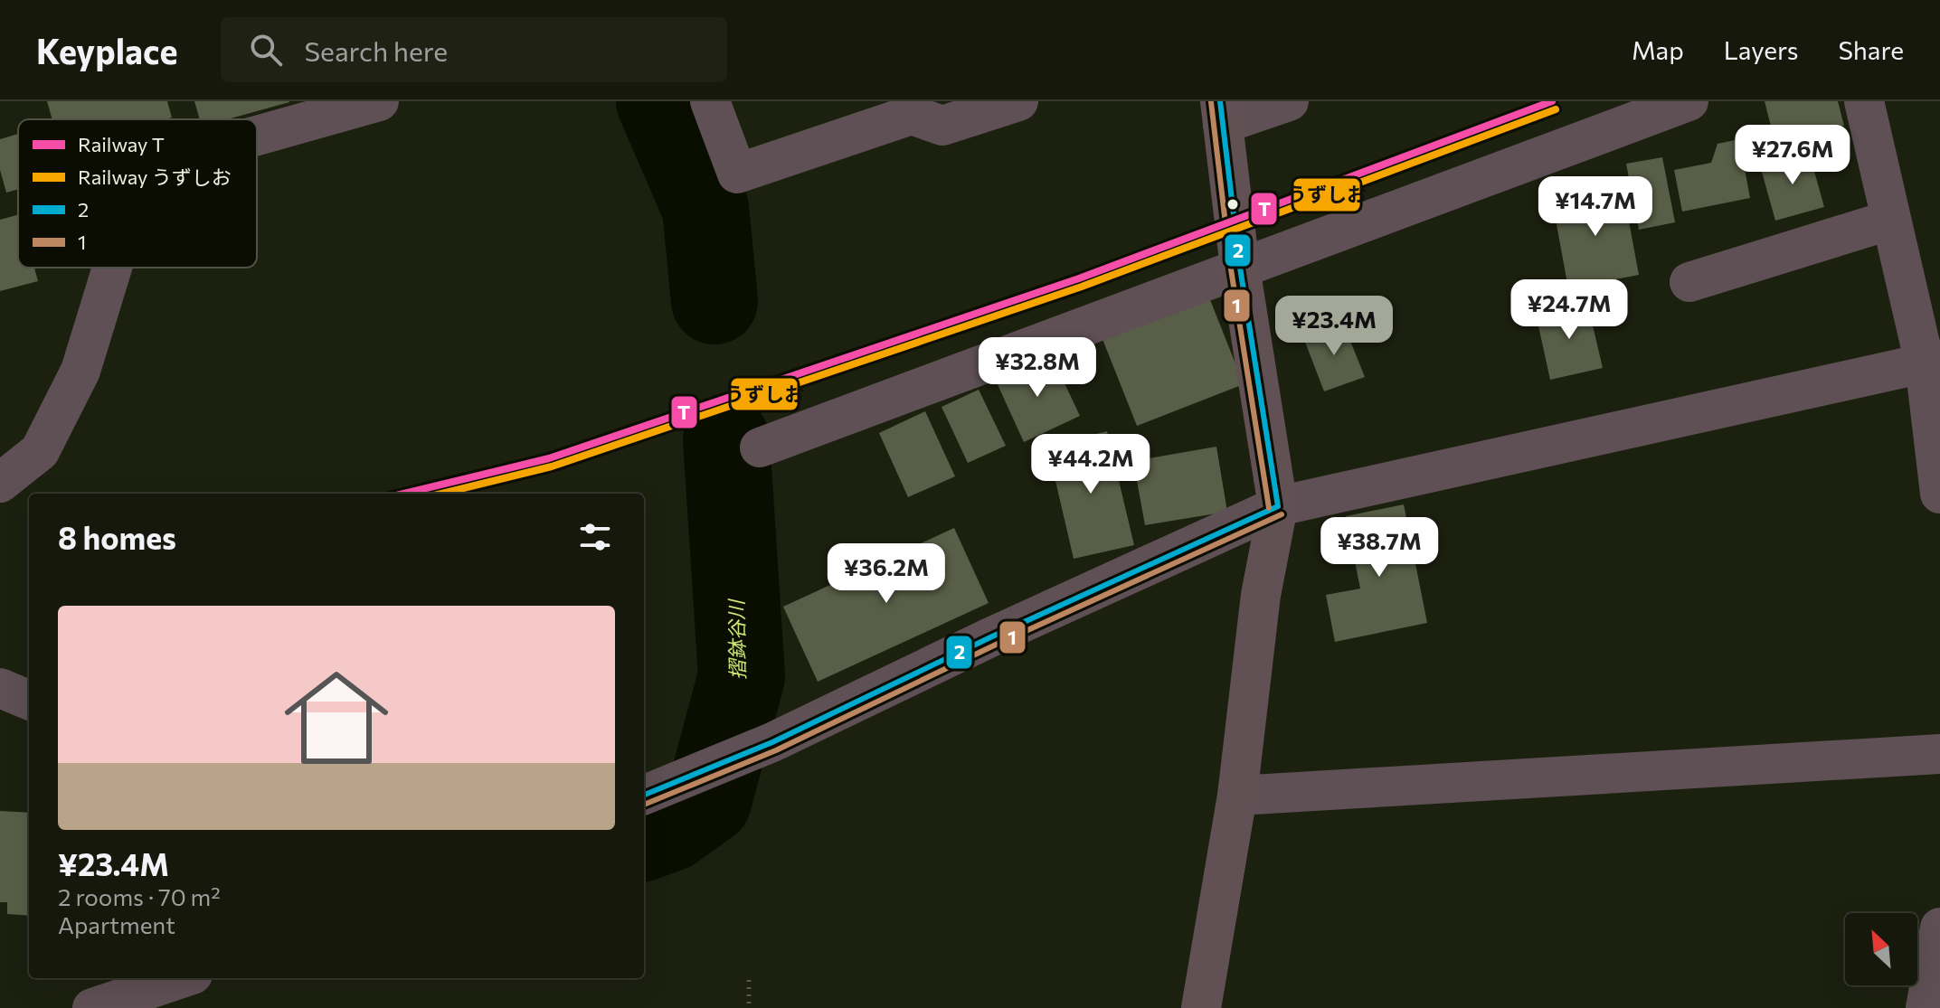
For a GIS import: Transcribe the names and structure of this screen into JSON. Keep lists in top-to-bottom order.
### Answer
{
  "water": ["摺鉢谷川"],
  "lines": [
    "rail line T",
    "transit line 2",
    "transit line 1",
    "rail line うずしお"
  ],
  "legend": [
    "Railway T",
    "Railway うずしお",
    "2",
    "1"
  ],
  "north": "top left",
  "page": {
    "header": "Keyplace",
    "search": "Search here",
    "nav": ["Map", "Layers", "Share"],
    "price": [
      "¥27.6M",
      "¥14.7M",
      "¥24.7M",
      "¥23.4M",
      "¥32.8M",
      "¥44.2M",
      "¥38.7M",
      "¥36.2M"
    ],
    "heading": "8 homes",
    "list": [
      {
        "name": "¥23.4M",
        "note": "2 rooms · 70 m² · Apartment"
      }
    ]
  }
}
